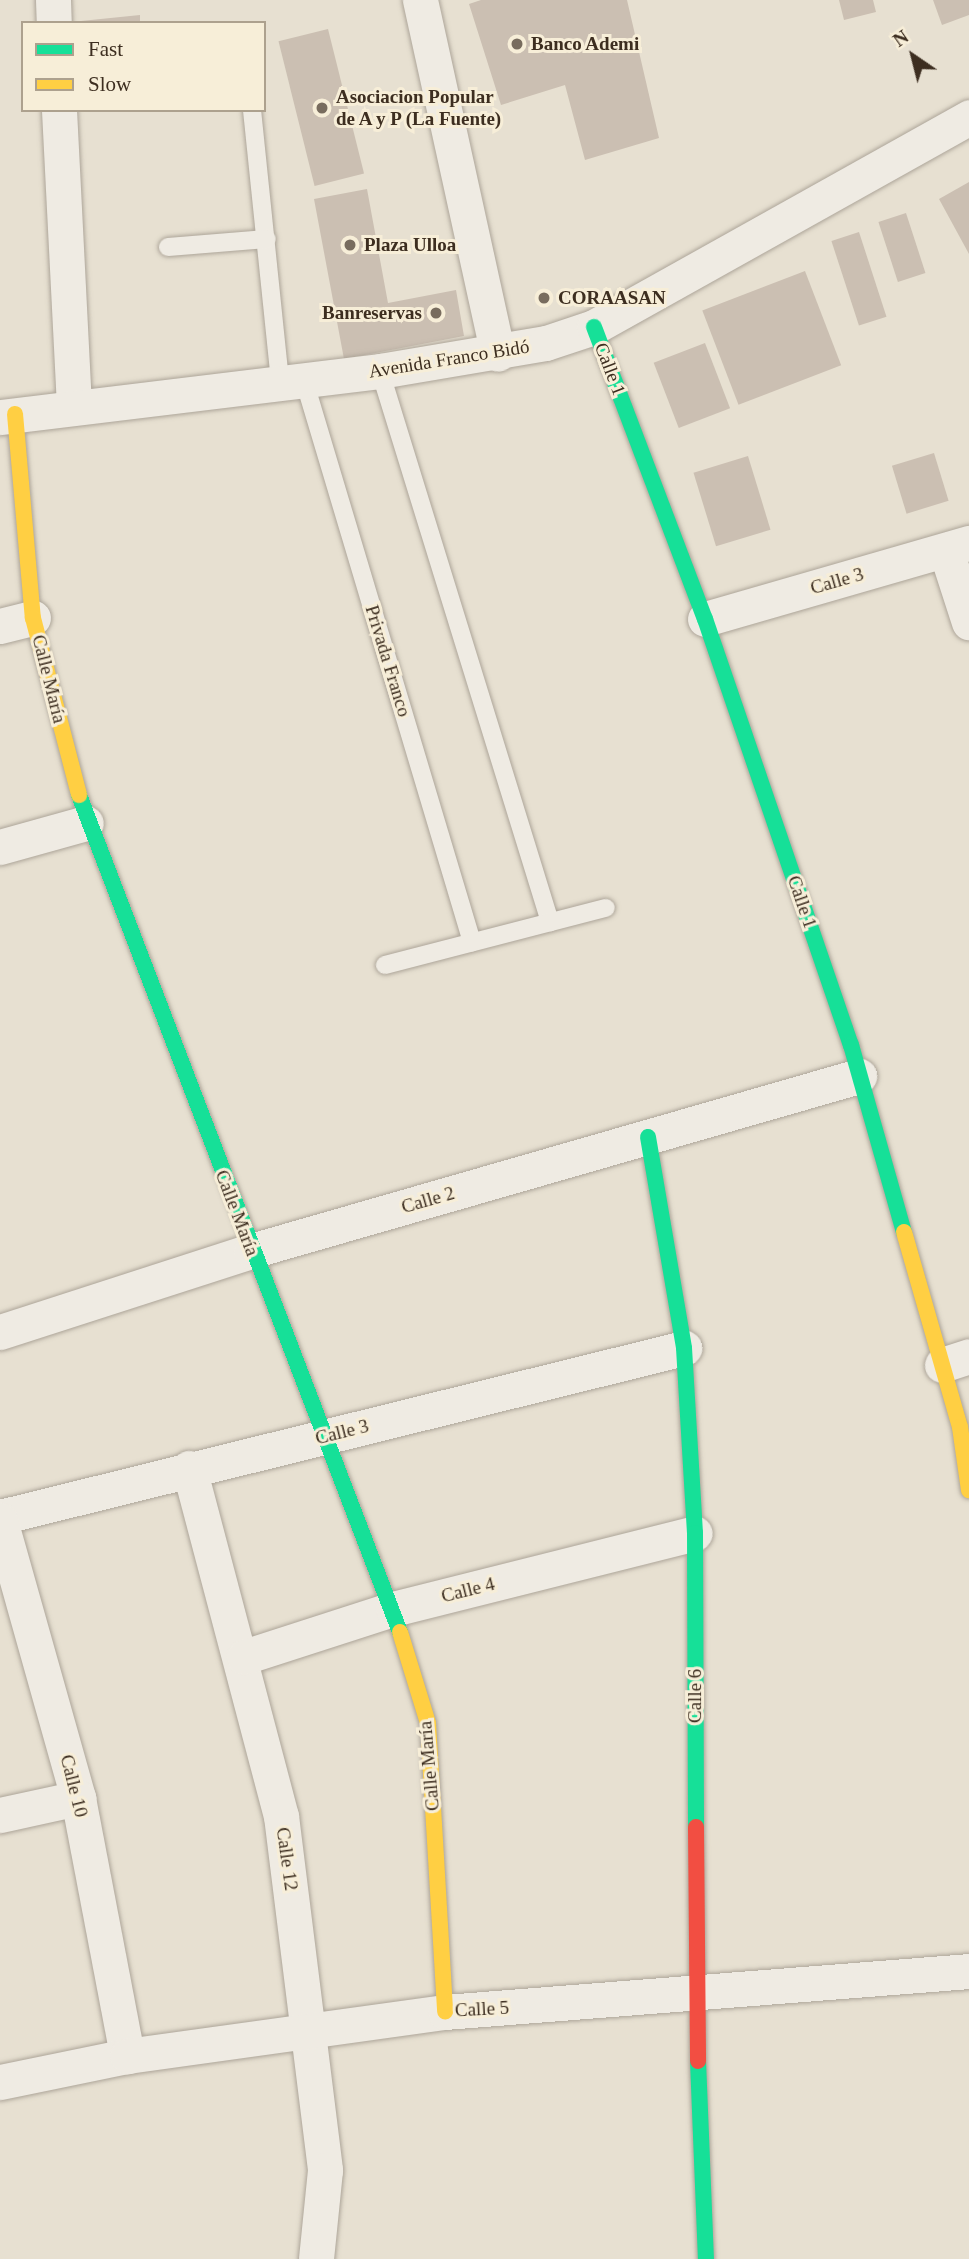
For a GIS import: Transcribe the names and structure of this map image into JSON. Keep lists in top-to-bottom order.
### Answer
{
  "streets": {
    "street": [
      "Avenida Franco Bidó",
      "Calle 1",
      "Calle 3",
      "Calle María",
      "Calle 2",
      "Calle 4",
      "Calle 6",
      "Calle 10",
      "Calle 12",
      "Calle 5"
    ],
    "lane": ["Privada Franco"]
  },
  "crossings": [
    ["Avenida Franco Bidó", "Calle 1"],
    ["Avenida Franco Bidó", "Privada Franco"],
    ["Avenida Franco Bidó", "Calle María"],
    ["Calle 1", "Calle 3"],
    ["Calle 1", "Calle 2"],
    ["Calle 3", "Calle María"],
    ["Calle 3", "Calle 6"],
    ["Calle 3", "Calle 10"],
    ["Calle 3", "Calle 12"],
    ["Calle María", "Calle 2"],
    ["Calle María", "Calle 4"],
    ["Calle María", "Calle 5"],
    ["Calle 2", "Calle 6"],
    ["Calle 4", "Calle 6"],
    ["Calle 4", "Calle 12"],
    ["Calle 6", "Calle 5"],
    ["Calle 10", "Calle 5"],
    ["Calle 12", "Calle 5"]
  ],
  "places": [
    "Banco Ademi",
    "Asociacion Popular de A y P (La Fuente)",
    "Plaza Ulloa",
    "CORAASAN",
    "Banreservas"
  ],
  "legend": ["Fast", "Slow"],
  "north": "top left"
}
